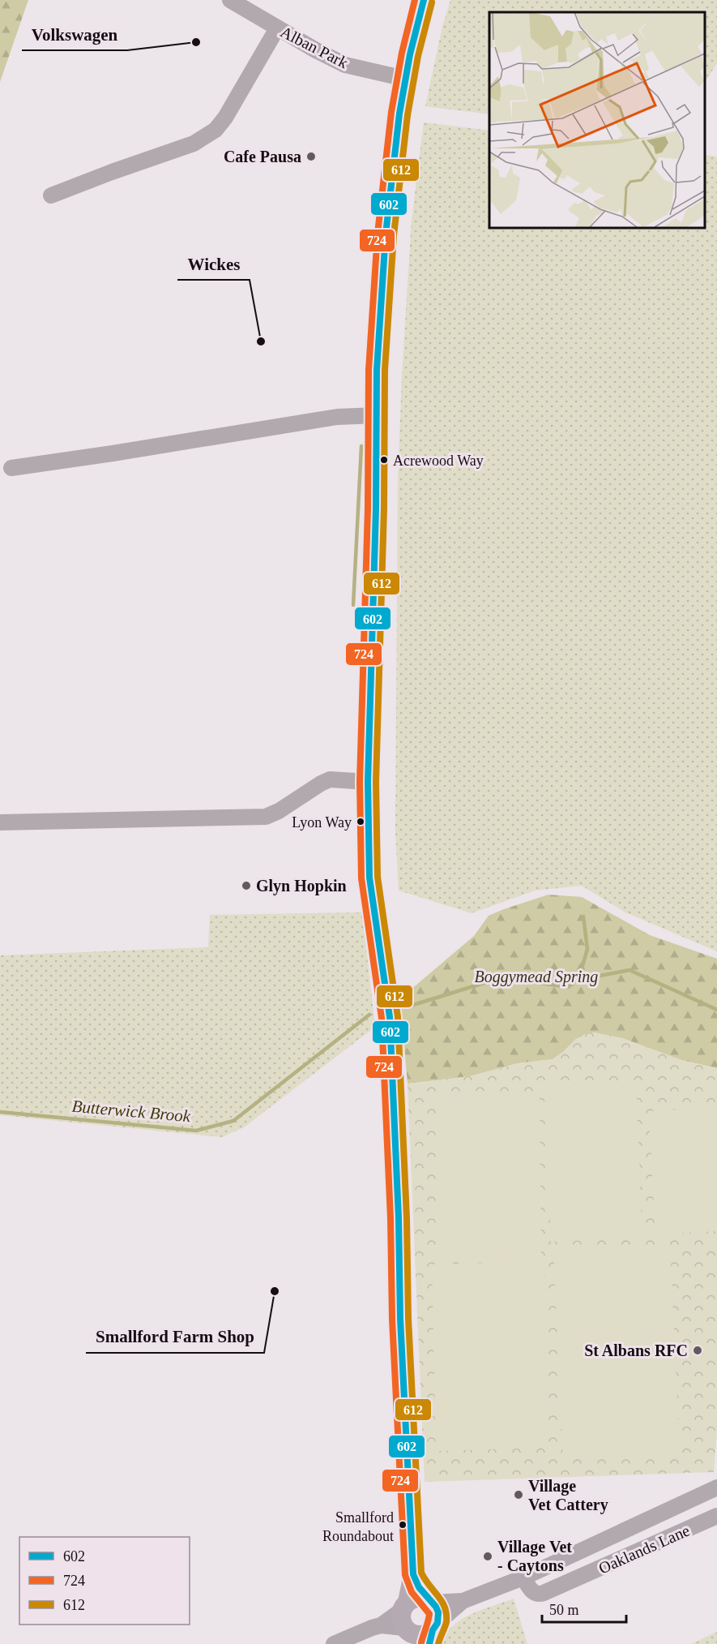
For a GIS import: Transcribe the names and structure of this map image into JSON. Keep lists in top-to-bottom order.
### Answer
{
  "streets": {
    "street": ["Alban Park", "Oaklands Lane"]
  },
  "water": ["Butterwick Brook"],
  "parks": ["Boggymead Spring"],
  "places": [
    "Volkswagen",
    "Cafe Pausa",
    "Wickes",
    "Acrewood Way",
    "Lyon Way",
    "Glyn Hopkin",
    "Smallford Farm Shop",
    "St Albans RFC",
    "Village Vet Cattery",
    "Smallford Roundabout",
    "Village Vet - Caytons"
  ],
  "lines": ["transit line 602", "transit line 724", "transit line 612"],
  "legend": ["602", "724", "612"],
  "scale_bar": "50 m"
}
